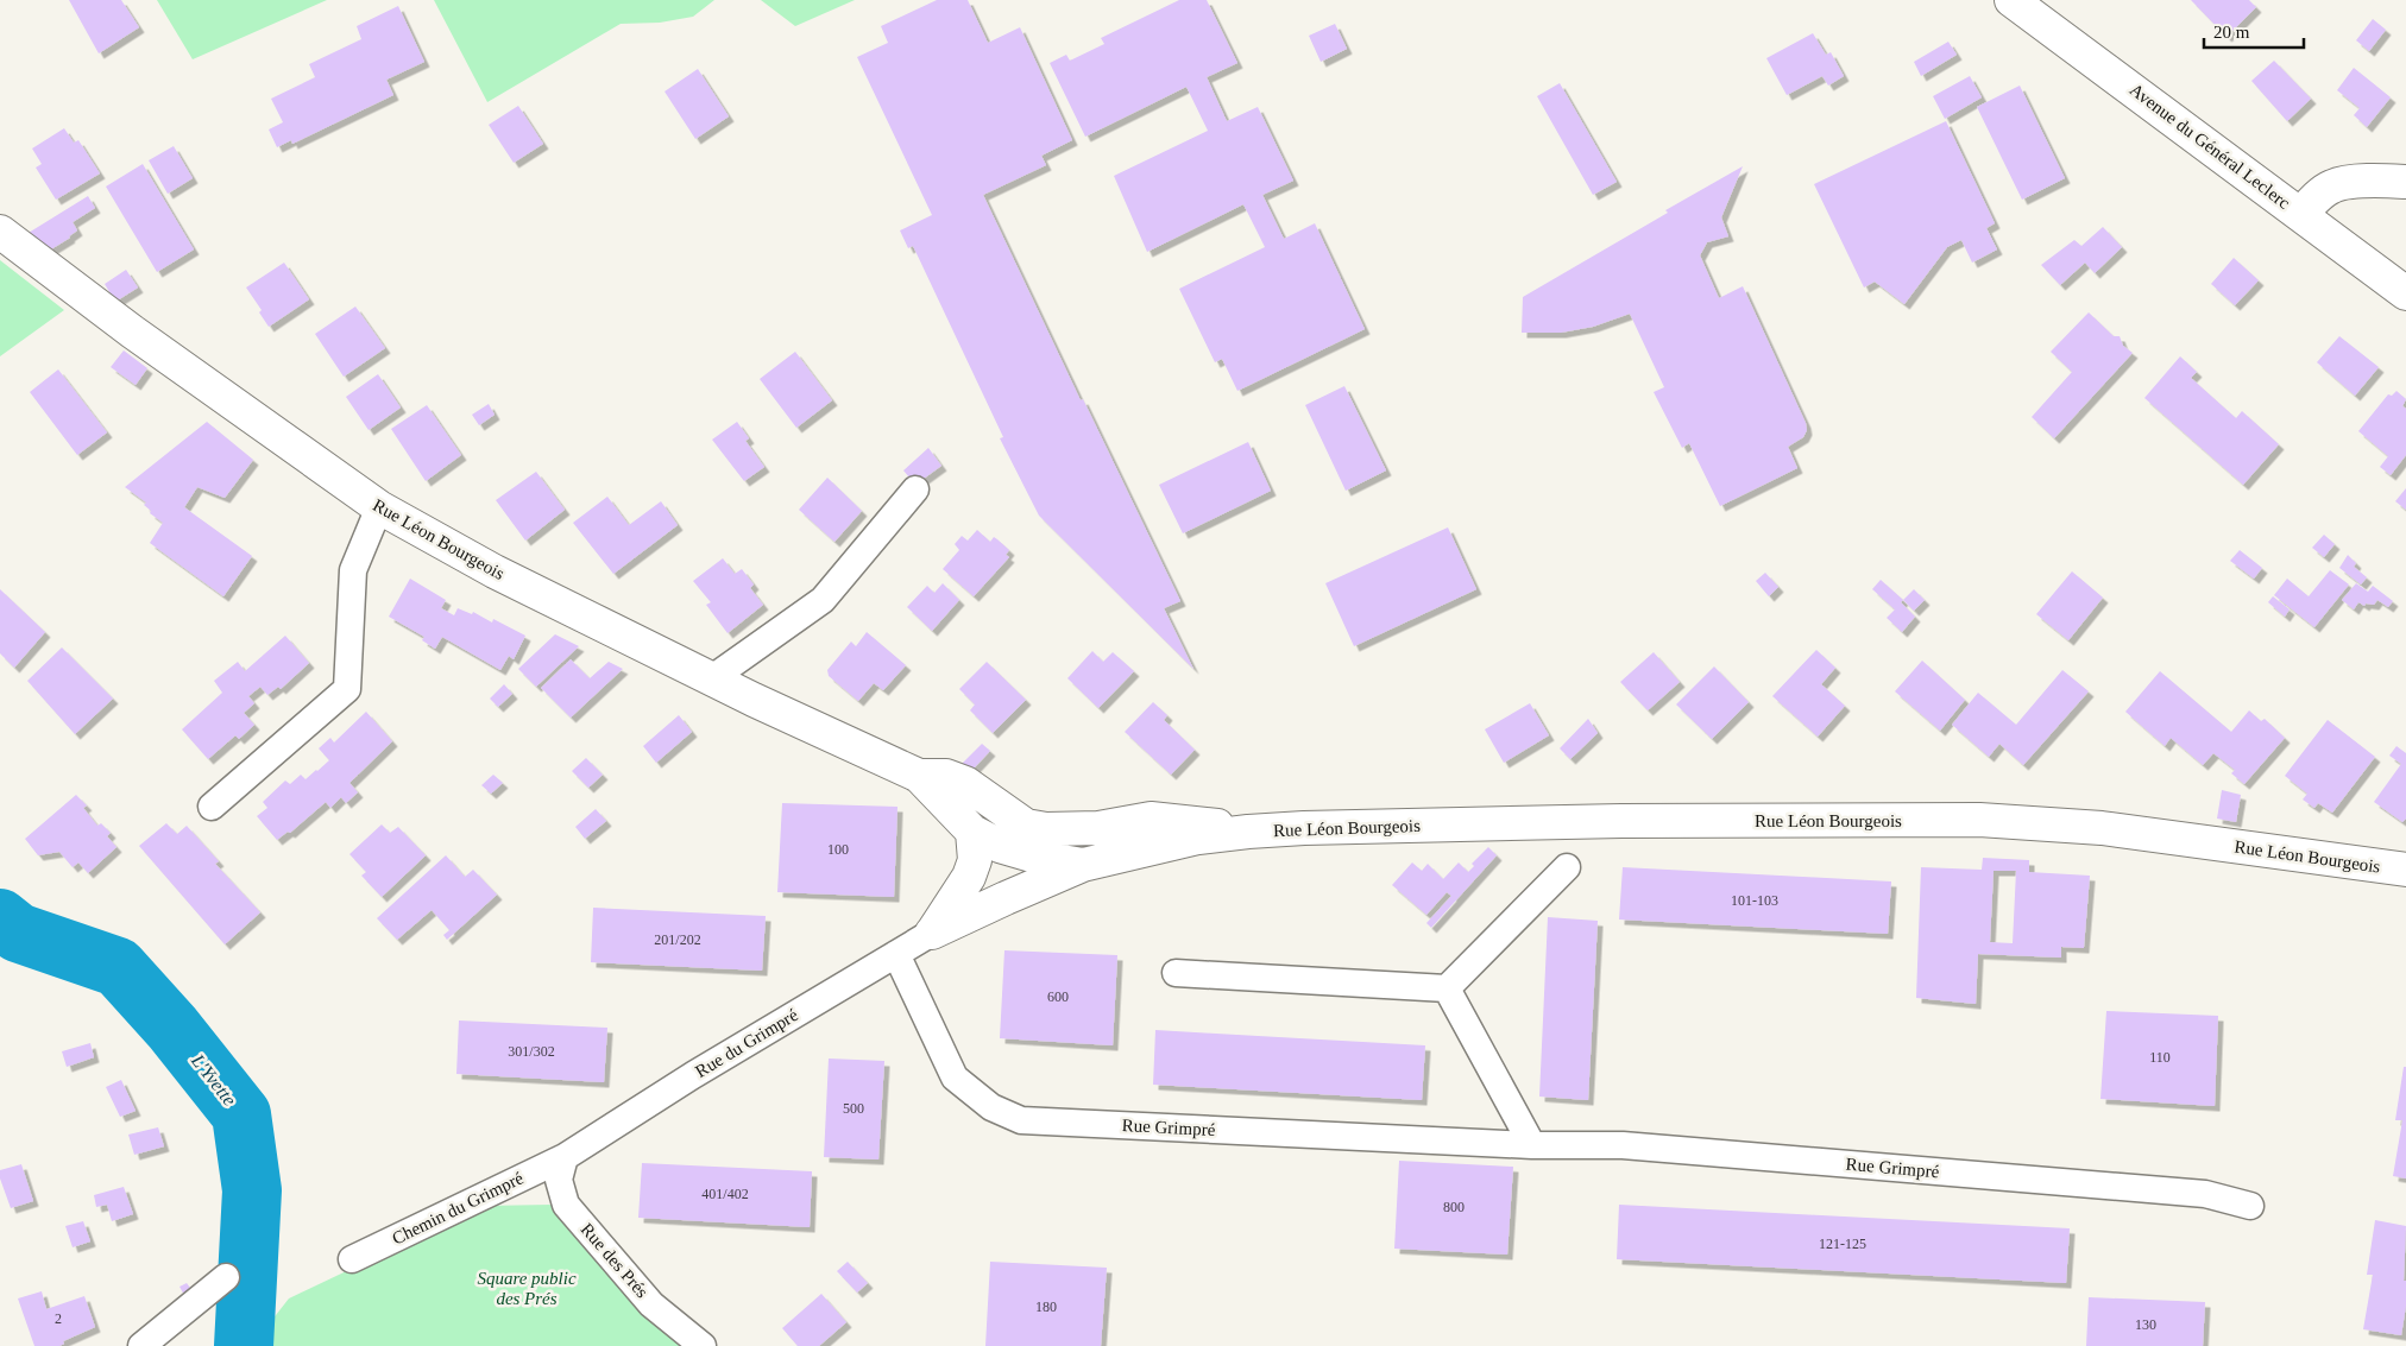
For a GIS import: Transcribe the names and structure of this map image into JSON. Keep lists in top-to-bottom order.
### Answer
{
  "streets": {
    "street": [
      "Avenue du Général Leclerc",
      "Rue Léon Bourgeois",
      "Rue du Grimpré",
      "Rue Grimpré",
      "Chemin du Grimpré",
      "Rue des Prés"
    ]
  },
  "crossings": [
    ["Rue du Grimpré", "Rue Grimpré"],
    ["Rue du Grimpré", "Chemin du Grimpré"],
    ["Rue du Grimpré", "Rue des Prés"],
    ["Chemin du Grimpré", "Rue des Prés"]
  ],
  "water": ["L'Yvette"],
  "parks": ["Square public des Prés"],
  "house_numbers": [
    "100",
    "101-103",
    "201/202",
    "600",
    "301/302",
    "110",
    "500",
    "401/402",
    "800",
    "121-125",
    "180",
    "2",
    "130"
  ],
  "scale_bar": "20 m"
}
